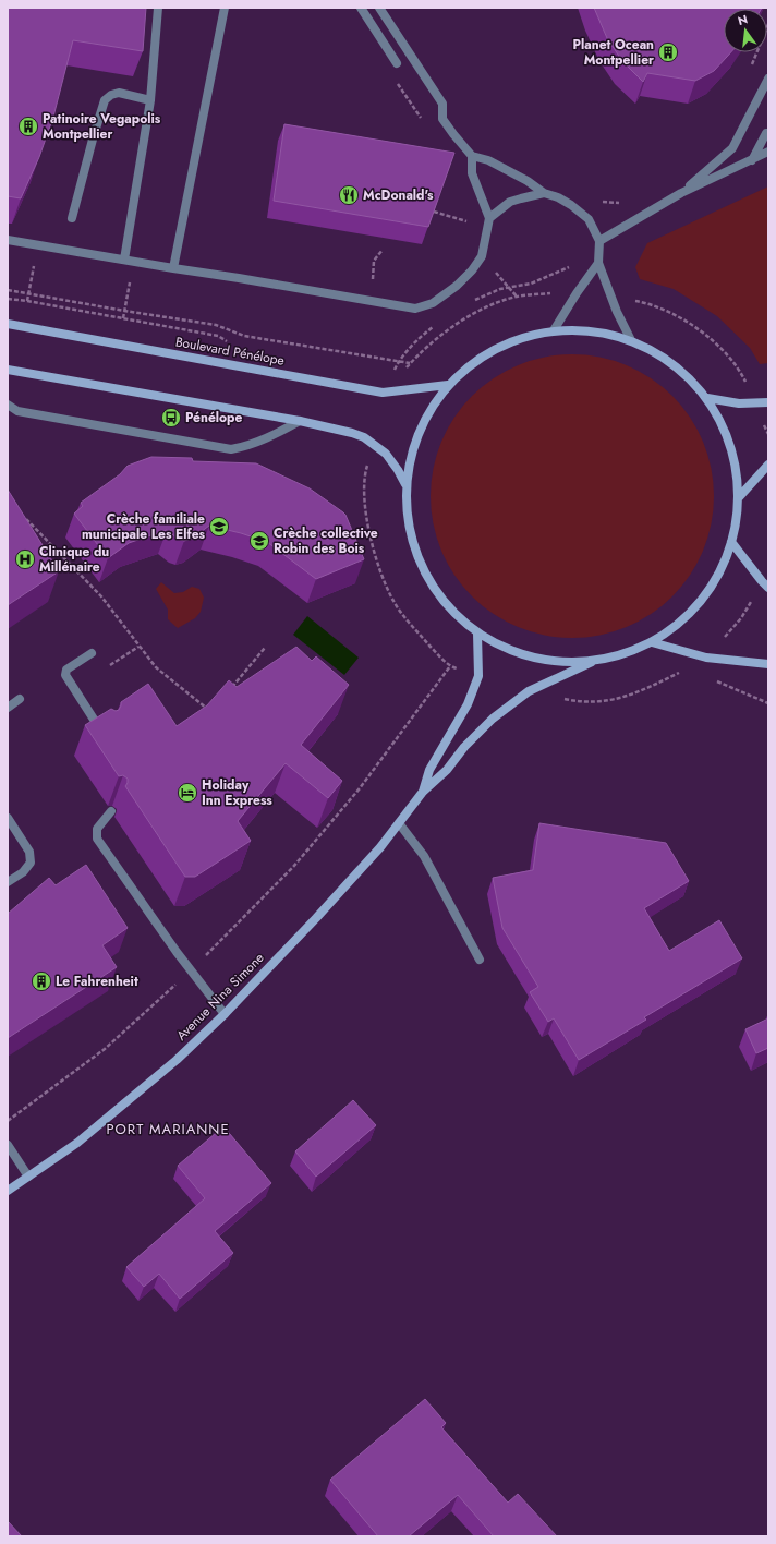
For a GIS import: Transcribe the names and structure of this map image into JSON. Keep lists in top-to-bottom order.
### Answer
{
  "streets": {
    "main road": ["Boulevard Pénélope", "Avenue Nina Simone"]
  },
  "districts": ["PORT MARIANNE"],
  "places": {
    "building": ["Planet Ocean Montpellier", "Patinoire Vegapolis Montpellier", "Le Fahrenheit"],
    "restaurant": ["McDonald's"],
    "bus stop": ["Pénélope"],
    "school or university": ["Crèche familiale municipale Les Elfes", "Crèche collective Robin des Bois"],
    "hospital": ["Clinique du Millénaire"],
    "hotel": ["Holiday Inn Express"]
  },
  "north": "top"
}
